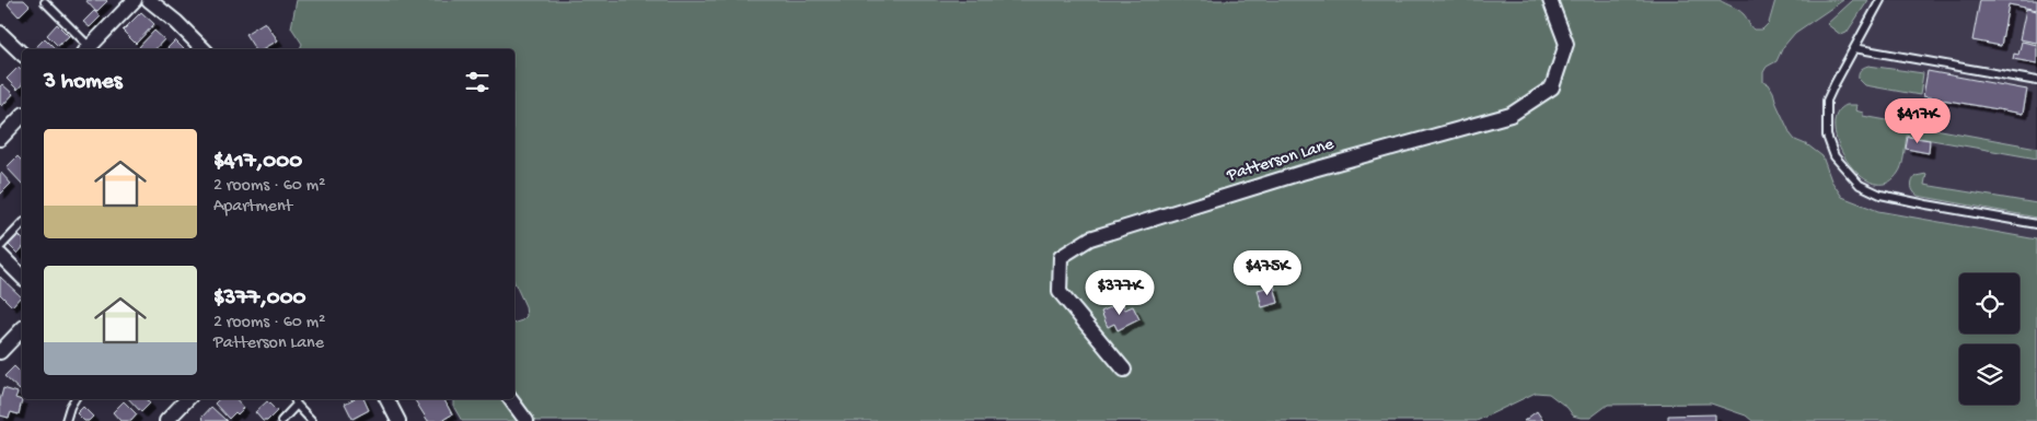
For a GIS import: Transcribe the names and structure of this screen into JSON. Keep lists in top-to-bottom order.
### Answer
{
  "streets": {
    "street": ["Patterson Lane"]
  },
  "page": {
    "heading": "3 homes",
    "price": ["$417K", "$475K", "$377K"],
    "list": [
      {
        "name": "$417,000",
        "note": "2 rooms · 60 m² · Apartment"
      },
      {
        "name": "$377,000",
        "note": "2 rooms · 60 m² · Patterson Lane"
      }
    ]
  }
}
